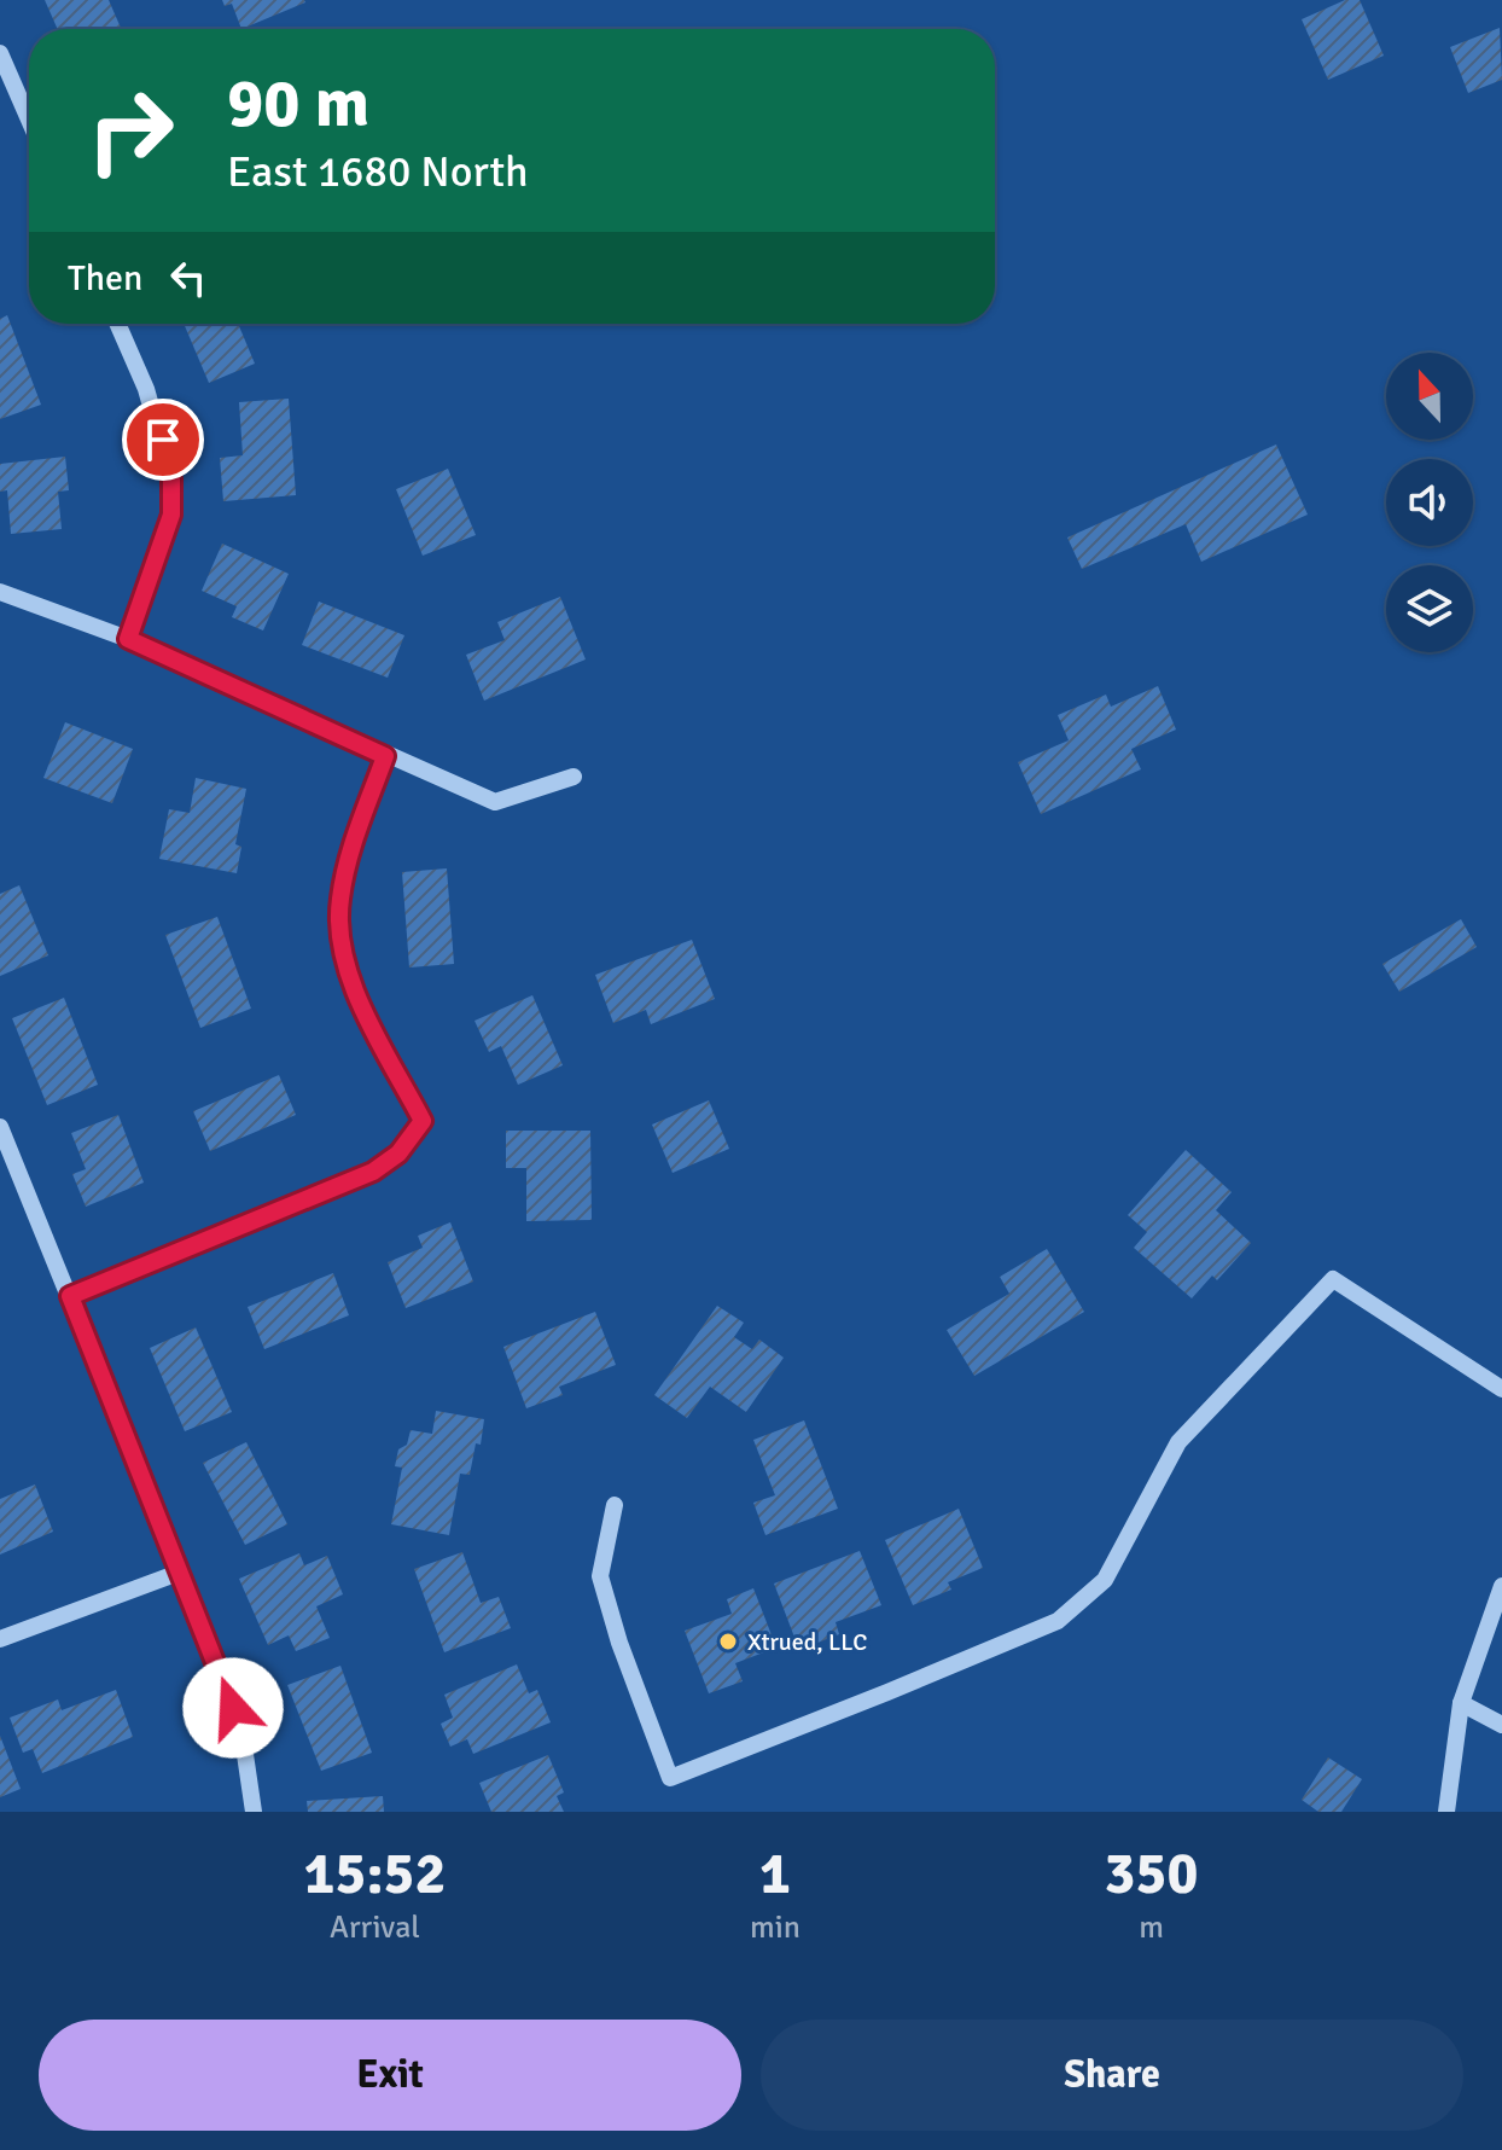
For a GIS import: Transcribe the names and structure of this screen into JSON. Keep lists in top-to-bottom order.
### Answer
{
  "places": ["Xtrued, LLC"],
  "north": "top",
  "page": {
    "turn": ["90 m", "East 1680 North"],
    "then": "Then",
    "eta": [
      "15:52",
      "Arrival",
      "1",
      "min",
      "350",
      "m"
    ],
    "buttons": ["Exit", "Share"]
  }
}
